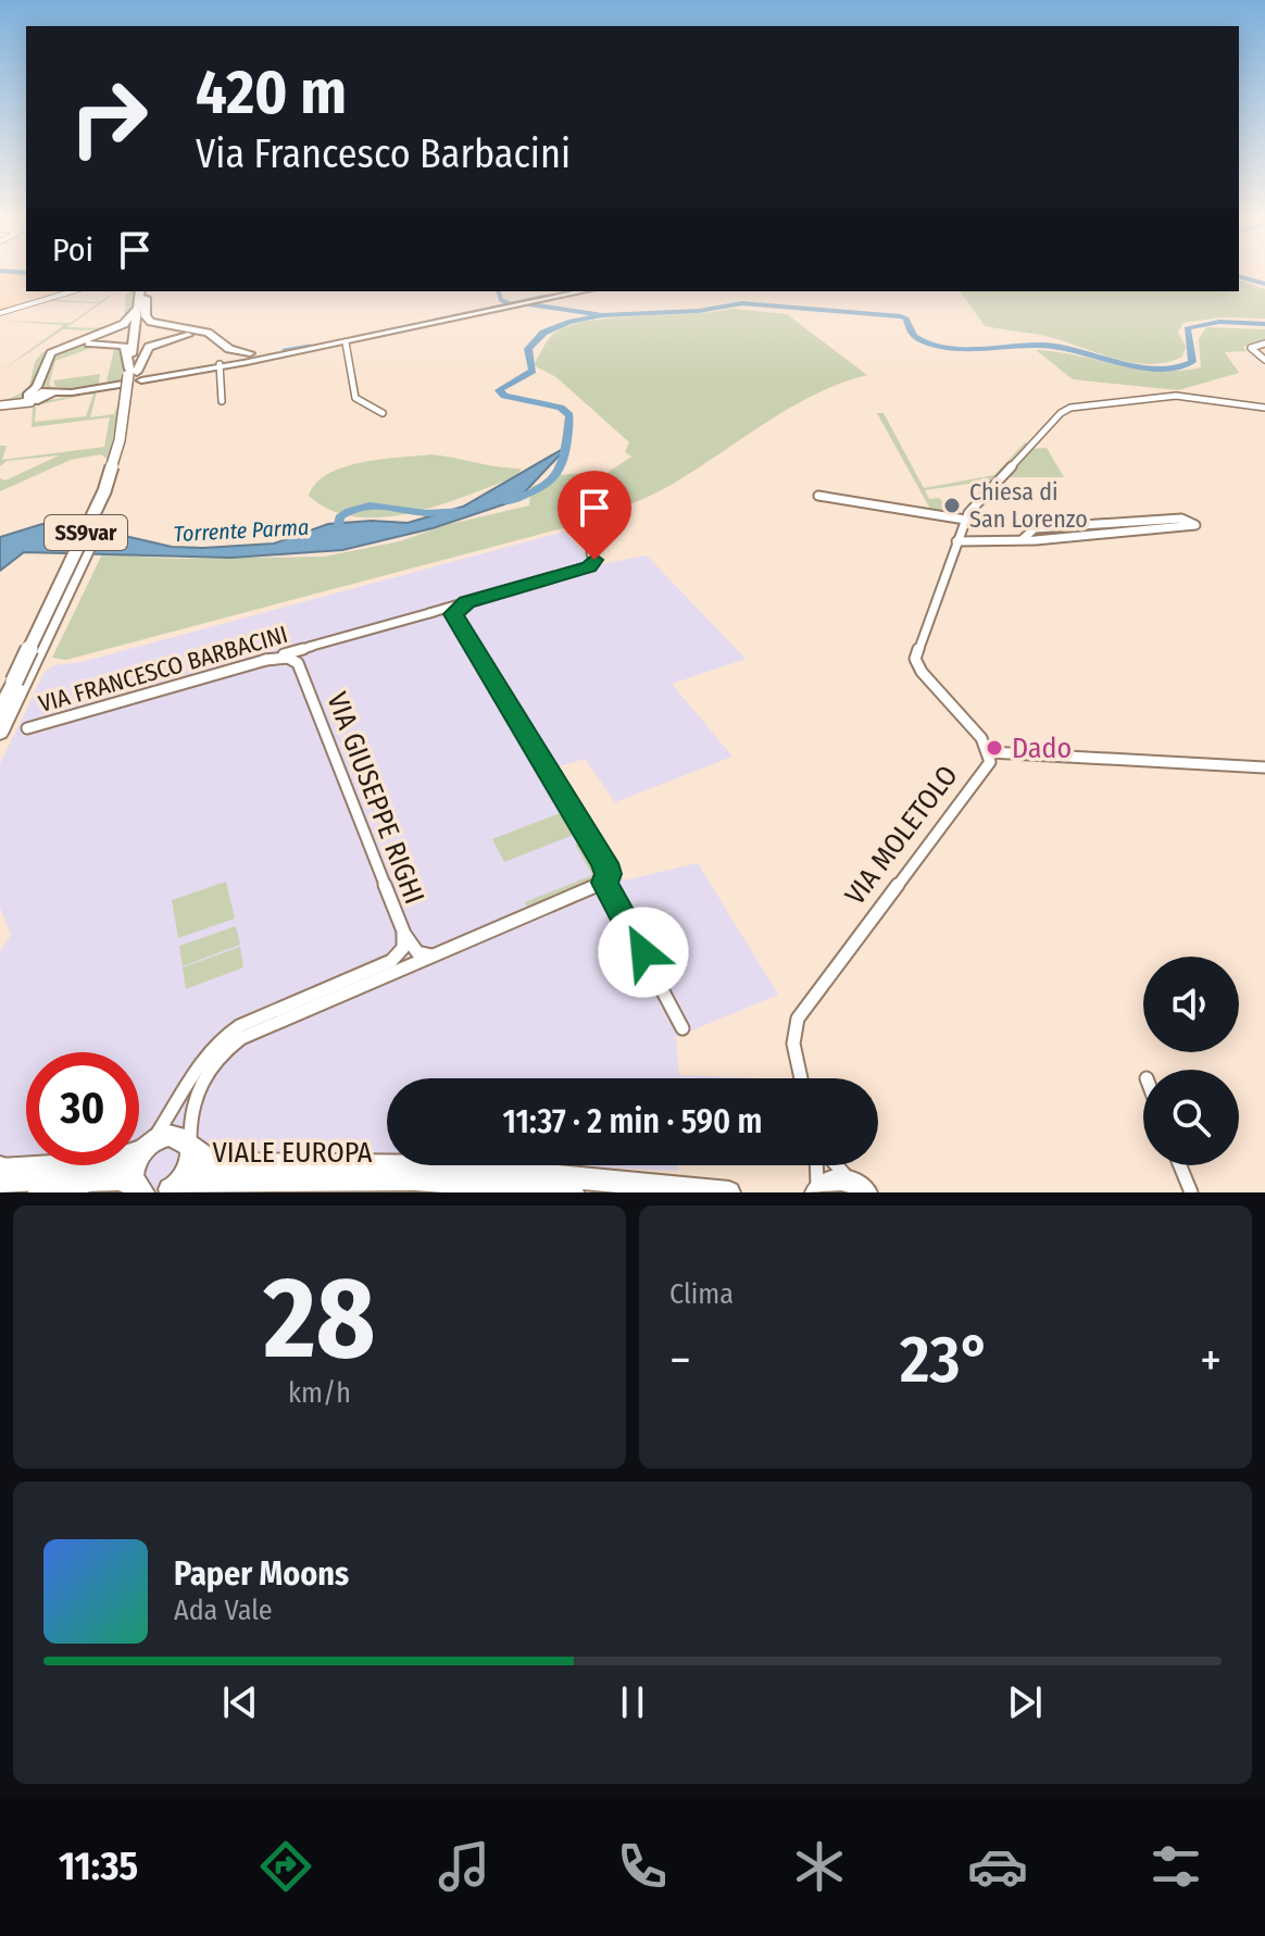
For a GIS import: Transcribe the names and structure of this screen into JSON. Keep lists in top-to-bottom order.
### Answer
{
  "streets": {
    "highway": ["SS9var"],
    "main road": ["VIALE EUROPA"],
    "street": ["VIA FRANCESCO BARBACINI", "VIA GIUSEPPE RIGHI", "VIA MOLETOLO"]
  },
  "crossings": [
    ["VIA FRANCESCO BARBACINI", "VIA GIUSEPPE RIGHI"]
  ],
  "water": ["Torrente Parma"],
  "places": ["Chiesa di San Lorenzo", "Dado"],
  "page": {
    "turn": ["420 m", "Via Francesco Barbacini"],
    "then": "Poi",
    "limit": "30",
    "trip": "11:37 · 2 min · 590 m",
    "tile": [
      ["28", "km/h"],
      "Clima"
    ],
    "heat": ["−", "23°", "+"],
    "song": ["Paper Moons", "Ada Vale"],
    "tabs": "11:35"
  }
}
